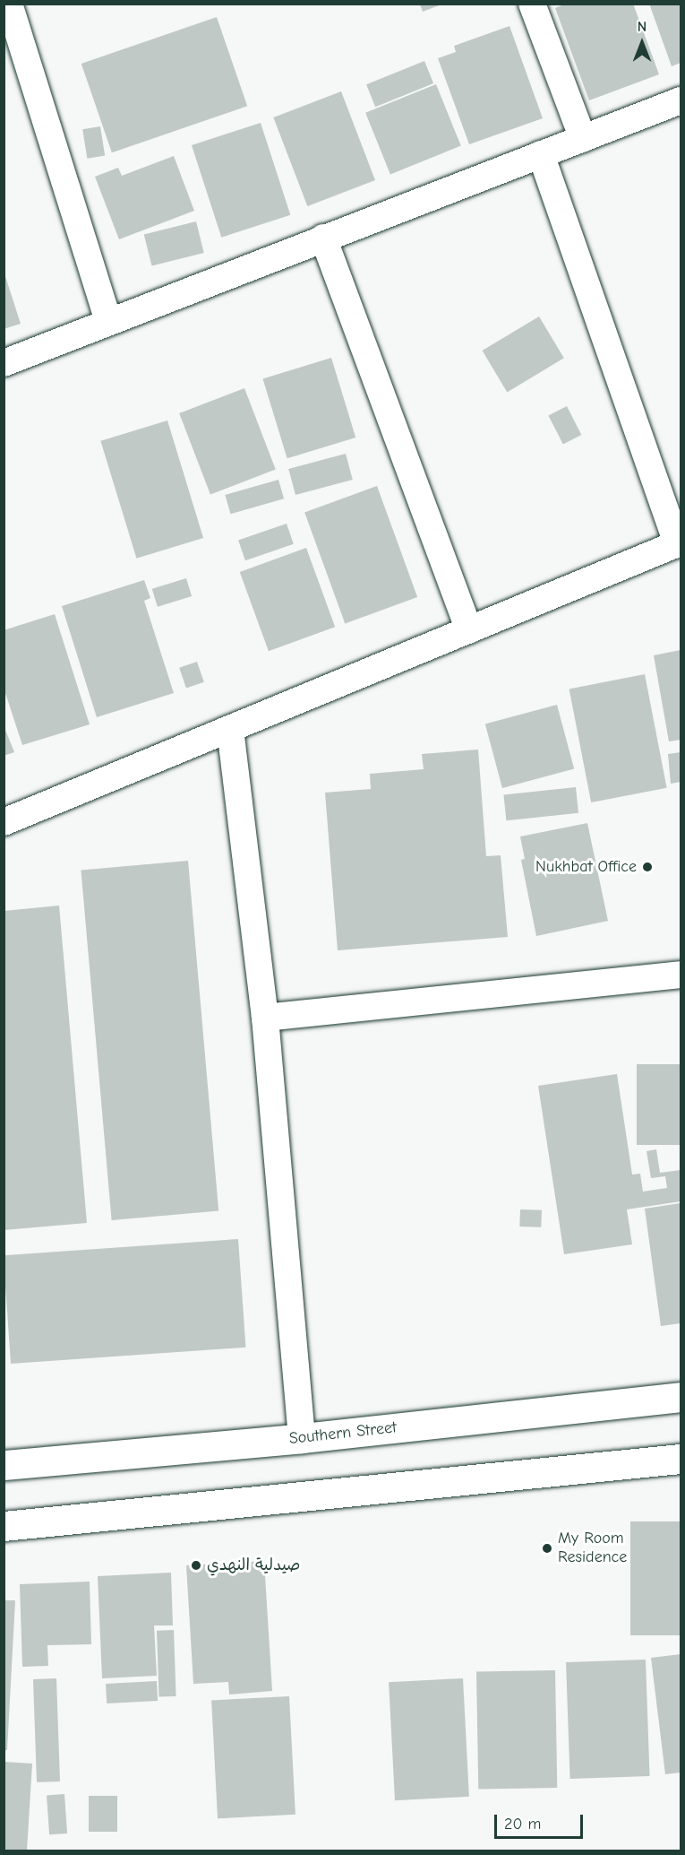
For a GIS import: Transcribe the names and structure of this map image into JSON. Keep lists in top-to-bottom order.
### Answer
{
  "streets": {
    "main road": ["Southern Street"]
  },
  "places": ["Nukhbat Office", "My Room Residence", "صيدلية النهدي"],
  "scale_bar": "20 m",
  "north": "top"
}
